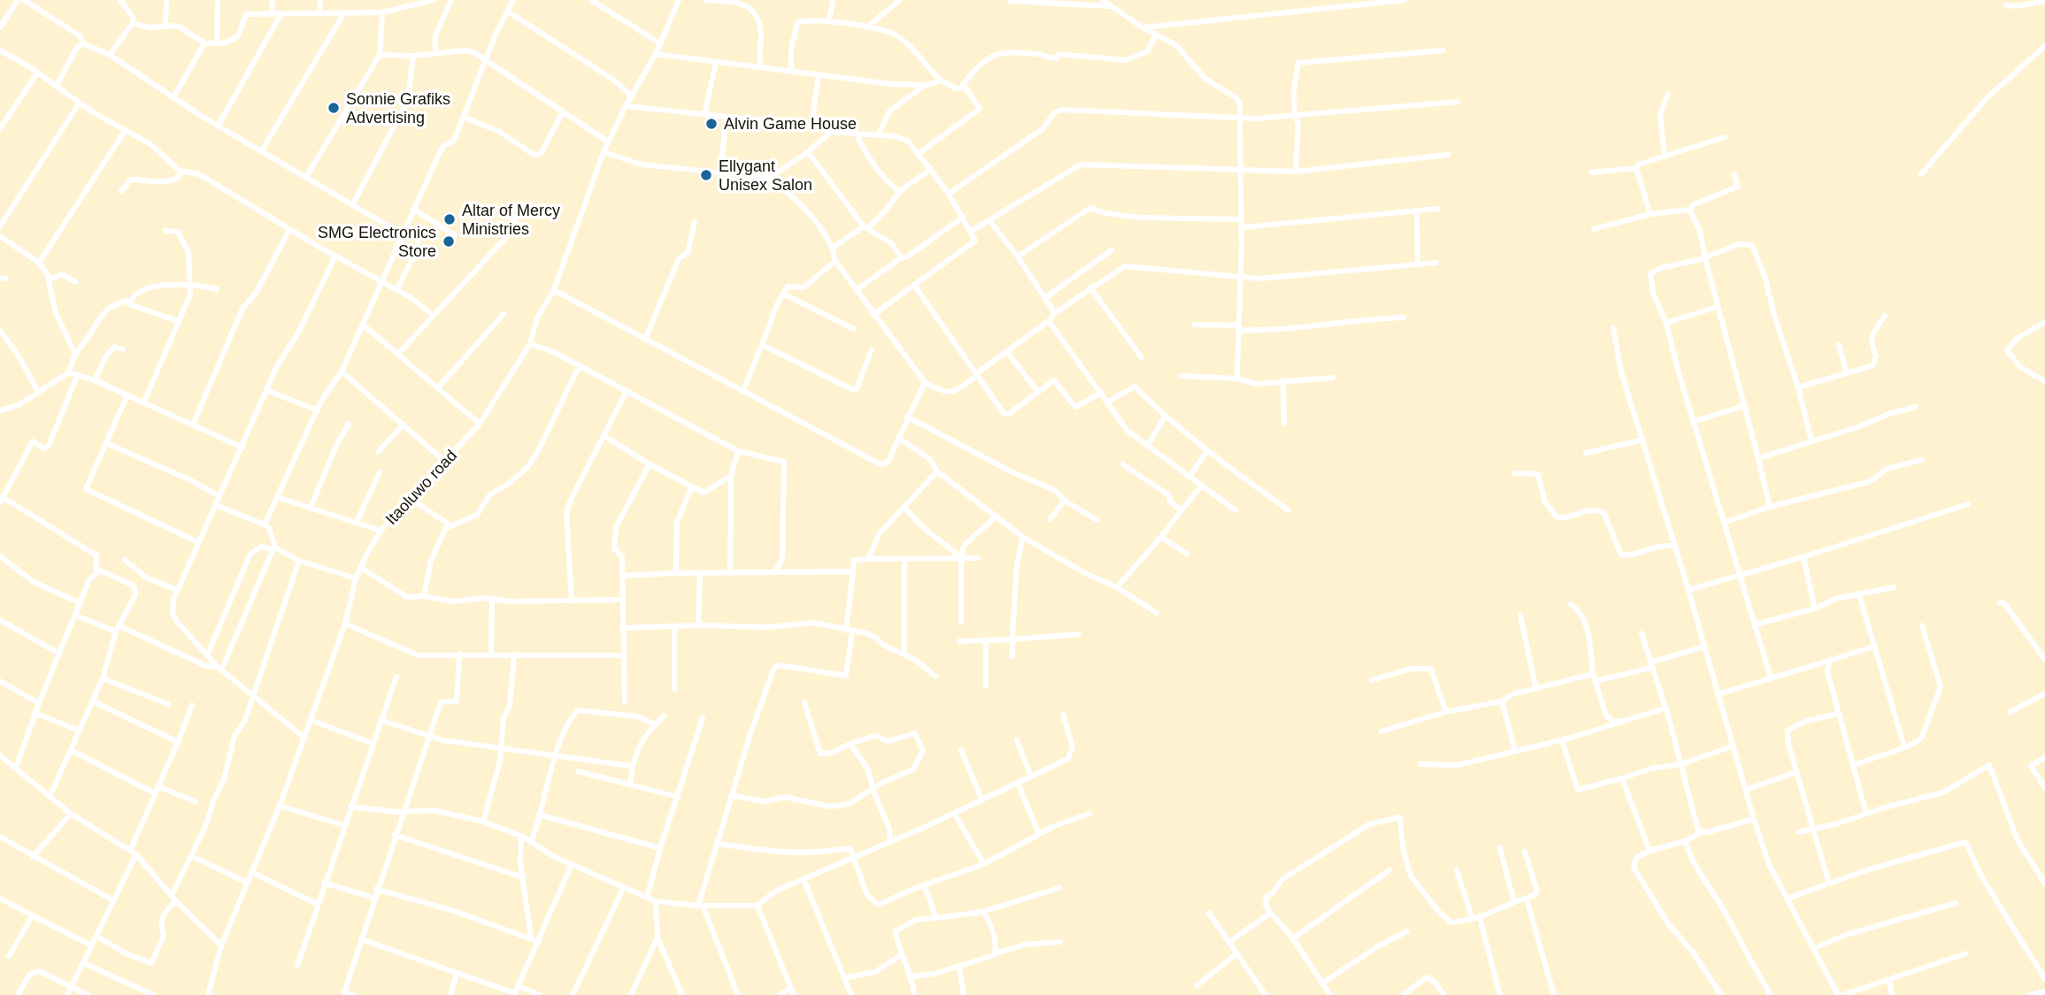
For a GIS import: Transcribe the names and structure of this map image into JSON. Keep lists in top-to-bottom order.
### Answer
{
  "streets": {
    "street": ["Itaoluwo road"]
  },
  "places": [
    "Sonnie Grafiks Advertising",
    "Alvin Game House",
    "Ellygant Unisex Salon",
    "Altar of Mercy Ministries",
    "SMG Electronics Store"
  ]
}
